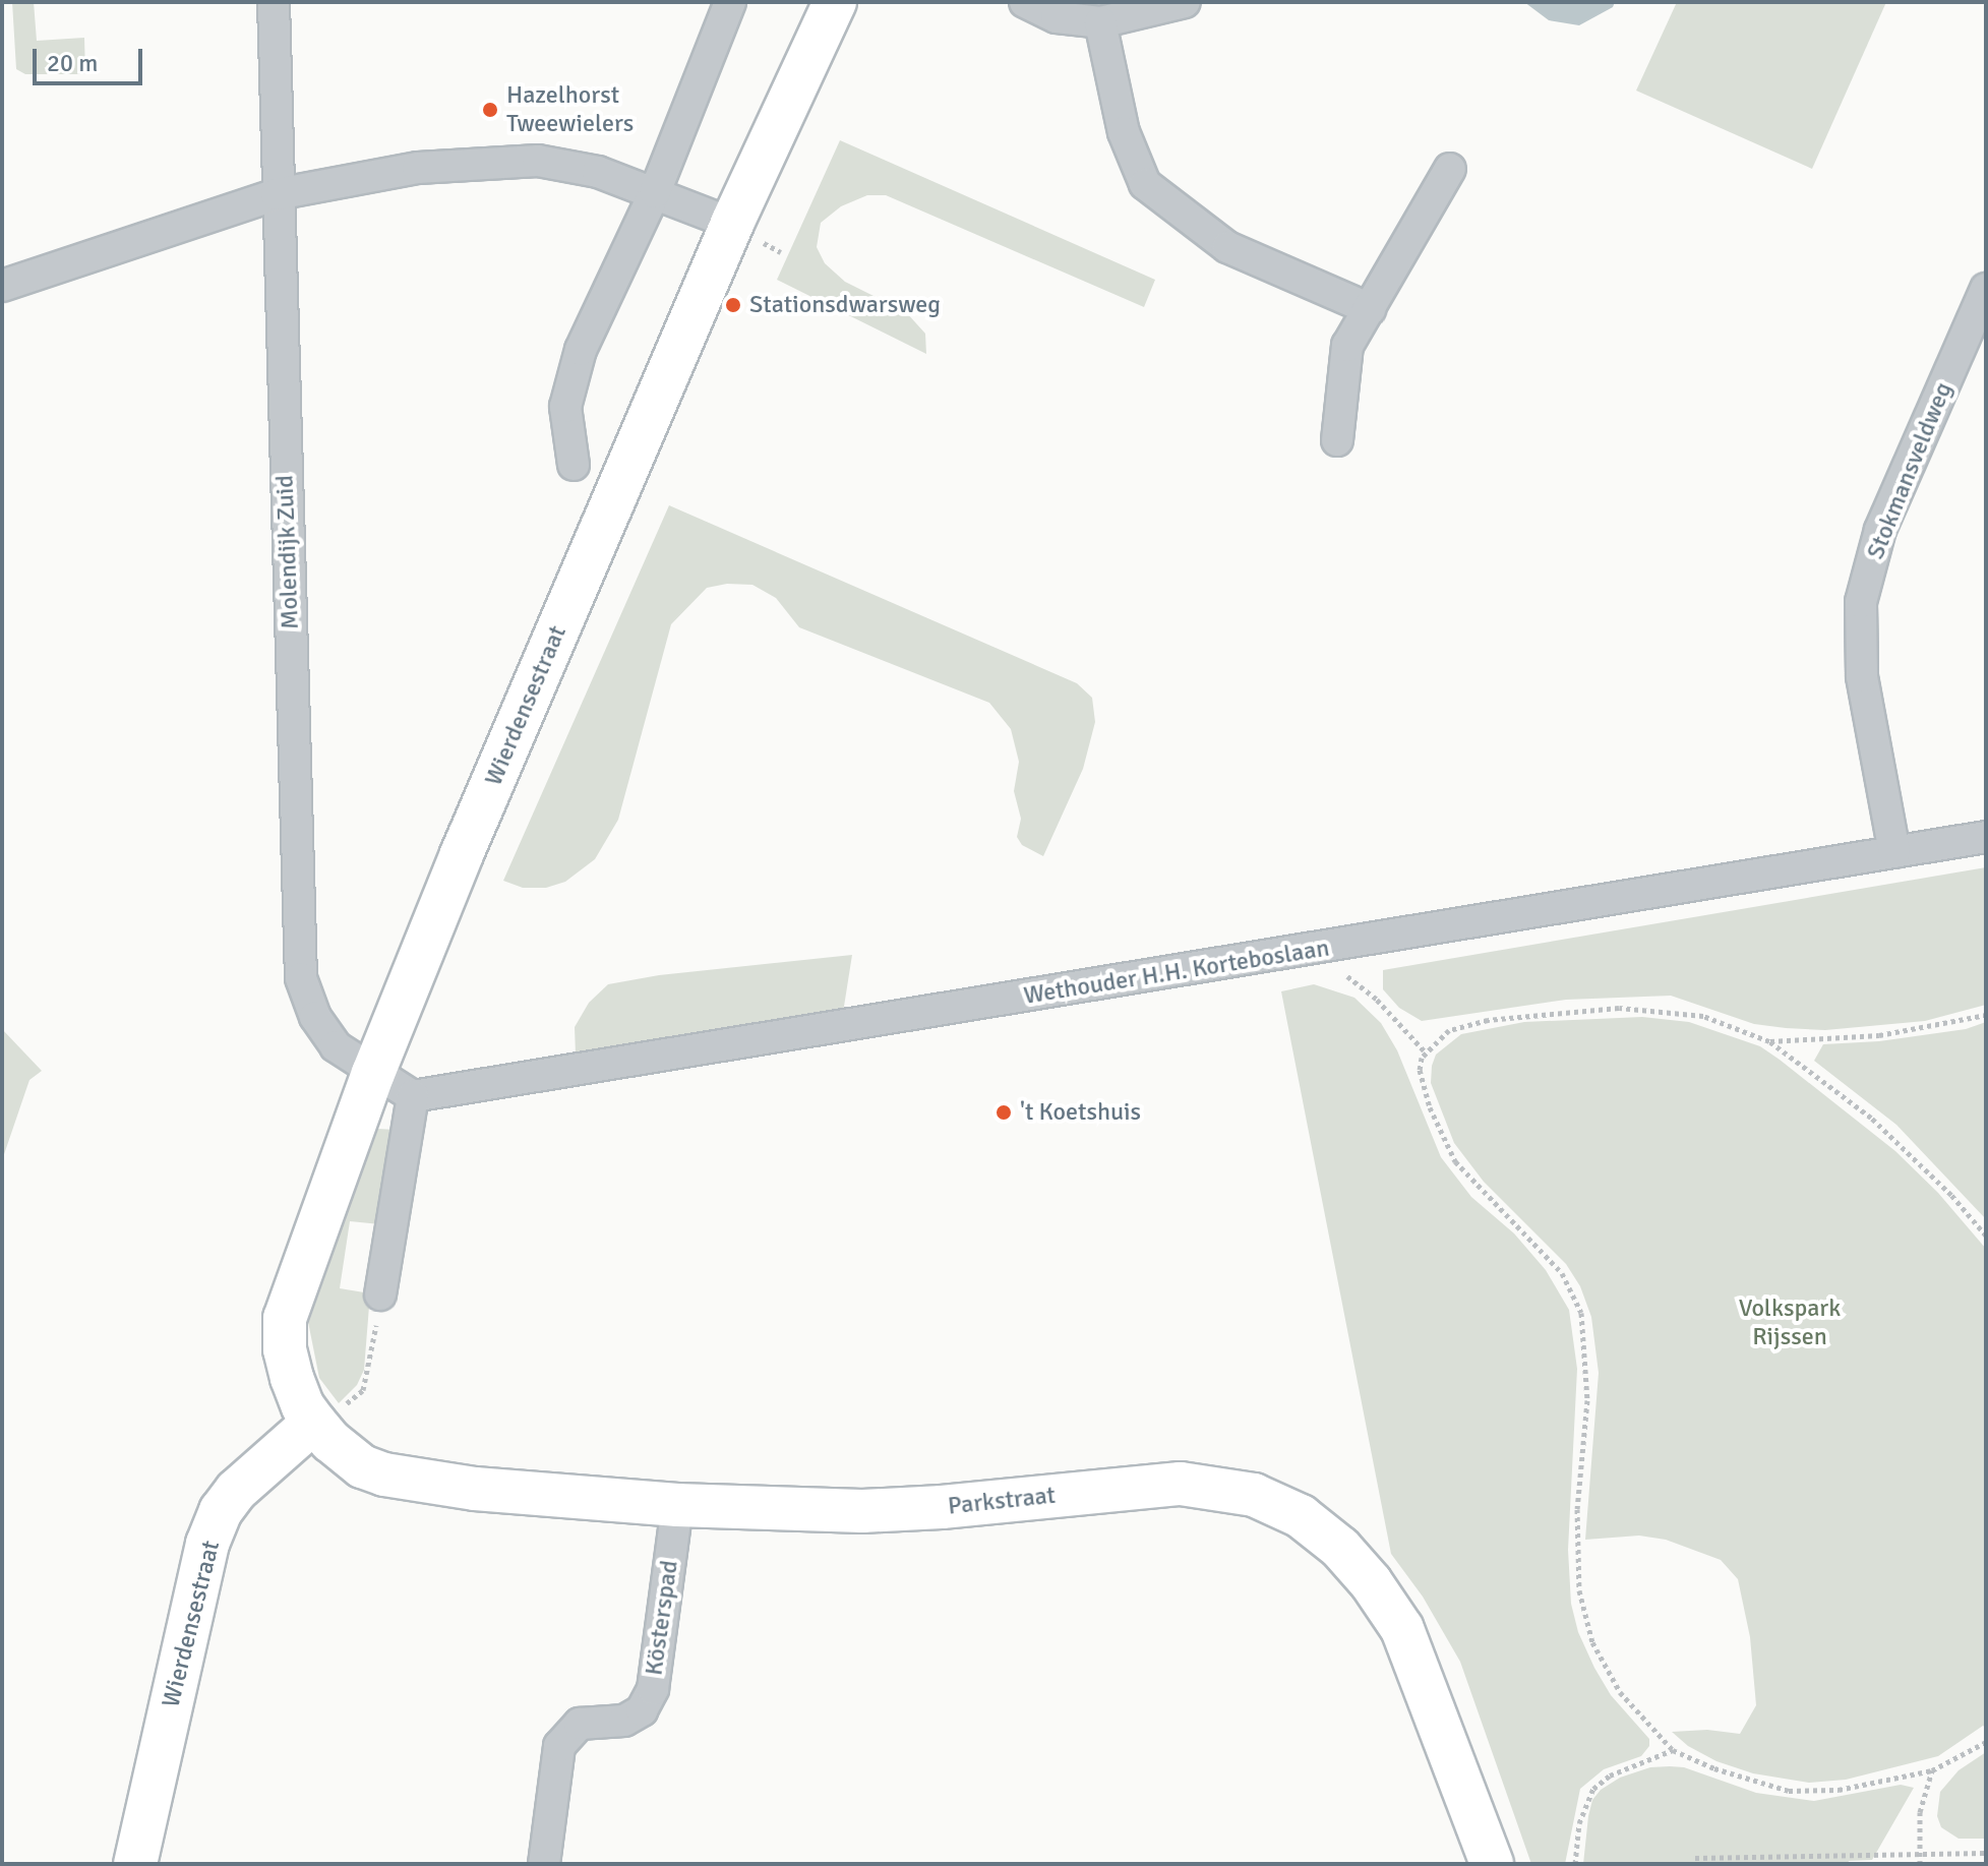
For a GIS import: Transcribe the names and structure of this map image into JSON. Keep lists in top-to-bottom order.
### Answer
{
  "streets": {
    "main road": ["Wierdensestraat", "Parkstraat"],
    "street": [
      "Stokmansveldweg",
      "Molendijk Zuid",
      "Wethouder H.H. Korteboslaan",
      "Kösterspad"
    ]
  },
  "crossings": [
    ["Stokmansveldweg", "Wethouder H.H. Korteboslaan"],
    ["Molendijk Zuid", "Wierdensestraat"],
    ["Wierdensestraat", "Parkstraat"],
    ["Parkstraat", "Kösterspad"]
  ],
  "parks": ["Volkspark Rijssen"],
  "places": ["Hazelhorst Tweewielers", "Stationsdwarsweg", "'t Koetshuis"],
  "scale_bar": "20 m"
}
